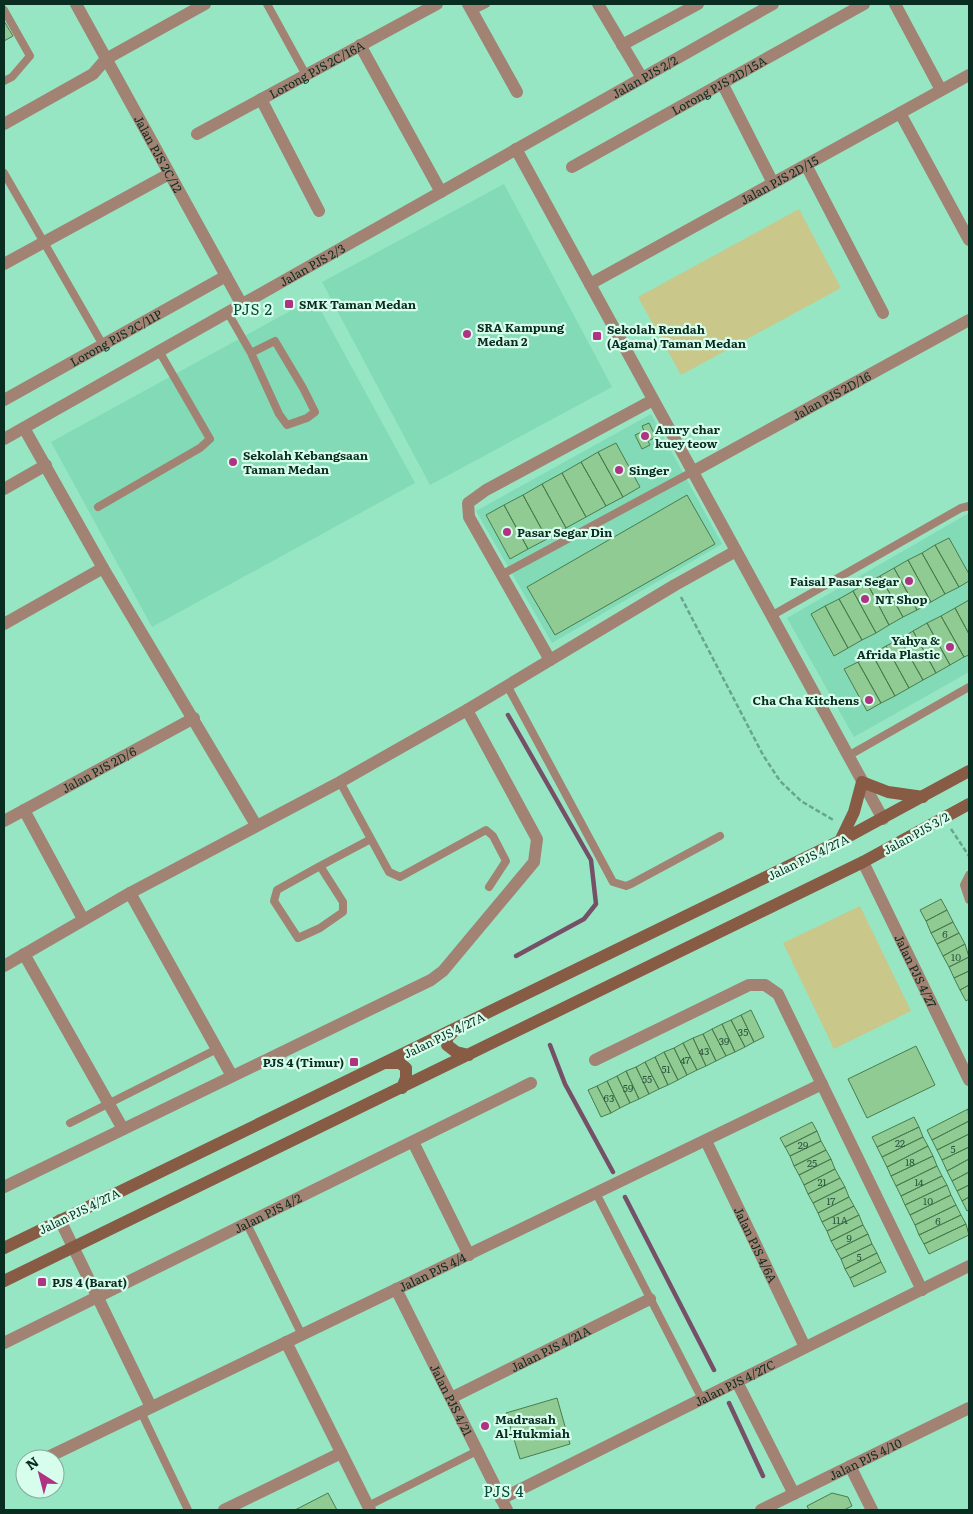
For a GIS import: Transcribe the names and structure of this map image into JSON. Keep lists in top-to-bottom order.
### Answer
{
  "streets": {
    "main road": ["Jalan PJS 3/2", "Jalan PJS 4/27A"],
    "street": [
      "Lorong PJS 2C/16A",
      "Jalan PJS 2/2",
      "Lorong PJS 2D/15A",
      "Jalan PJS 2C/12",
      "Jalan PJS 2D/15",
      "Jalan PJS 2/3",
      "Lorong PJS 2C/11P",
      "Jalan PJS 2D/16",
      "Jalan PJS 2D/6",
      "Jalan PJS 4/27",
      "Jalan PJS 4/2",
      "Jalan PJS 4/6A",
      "Jalan PJS 4/4",
      "Jalan PJS 4/21A",
      "Jalan PJS 4/27C",
      "Jalan PJS 4/21",
      "Jalan PJS 4/10"
    ]
  },
  "crossings": [
    ["Jalan PJS 2/2", "Jalan PJS 2/3"],
    ["Jalan PJS 2C/12", "Jalan PJS 2/3"],
    ["Jalan PJS 2C/12", "Lorong PJS 2C/11P"],
    ["Jalan PJS 3/2", "Jalan PJS 4/27"],
    ["Jalan PJS 4/6A", "Jalan PJS 4/4"],
    ["Jalan PJS 4/6A", "Jalan PJS 4/27C"],
    ["Jalan PJS 4/4", "Jalan PJS 4/21"],
    ["Jalan PJS 4/21A", "Jalan PJS 4/21"],
    ["Jalan PJS 4/27C", "Jalan PJS 4/21"]
  ],
  "districts": ["PJS 2", "PJS 4"],
  "places": {
    "transit": [
      "SMK Taman Medan",
      "Sekolah Rendah (Agama) Taman Medan",
      "PJS 4 (Timur)",
      "PJS 4 (Barat)"
    ],
    "other": [
      "SRA Kampung Medan 2",
      "Amry char kuey teow",
      "Sekolah Kebangsaan Taman Medan",
      "Singer",
      "Pasar Segar Din",
      "Faisal Pasar Segar",
      "NT Shop",
      "Yahya & Afrida Plastic",
      "Cha Cha Kitchens",
      "Madrasah Al-Hukmiah"
    ]
  },
  "house_numbers": [
    "6",
    "10",
    "35",
    "39",
    "43",
    "47",
    "51",
    "55",
    "59",
    "63",
    "22",
    "29",
    "5",
    "18",
    "25",
    "21",
    "14",
    "17",
    "10",
    "11A",
    "6",
    "9",
    "5"
  ],
  "north": "top left"
}
